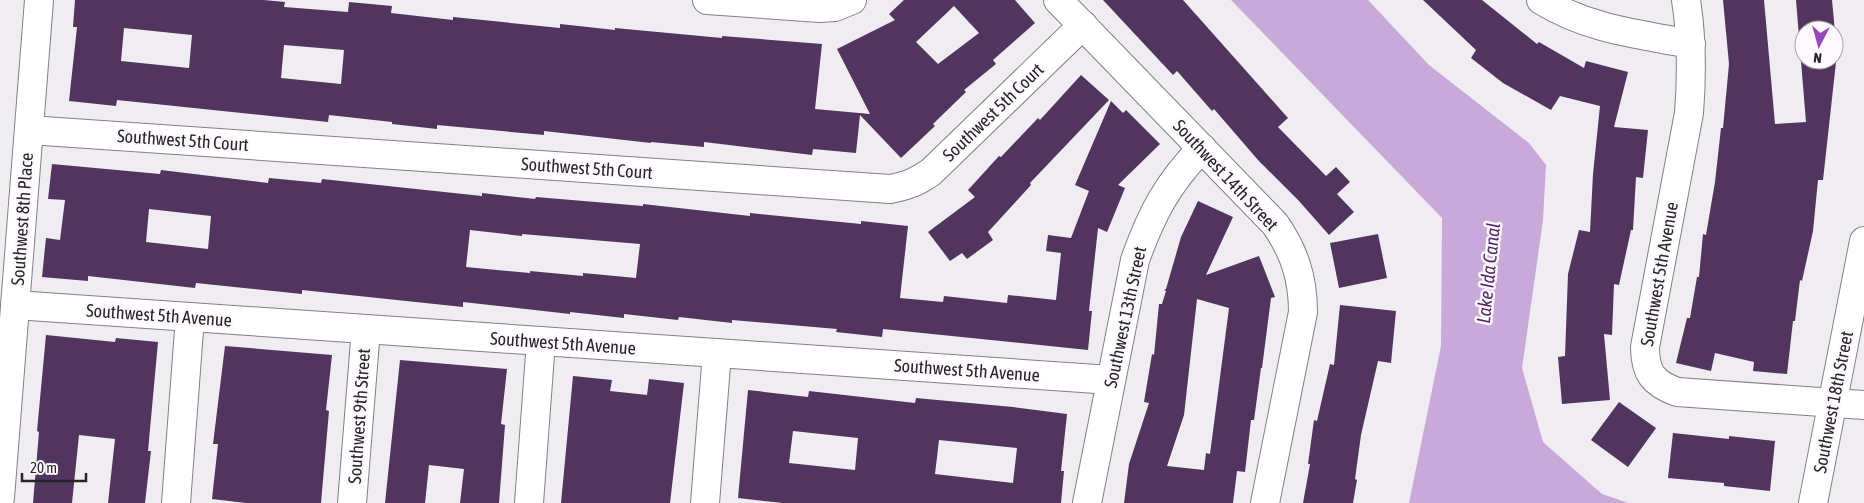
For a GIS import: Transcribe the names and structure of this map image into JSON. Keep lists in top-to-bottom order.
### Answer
{
  "streets": {
    "street": [
      "Southwest 5th Court",
      "Southwest 14th Street",
      "Southwest 8th Place",
      "Southwest 5th Avenue",
      "Southwest 13th Street",
      "Southwest 18th Street",
      "Southwest 9th Street"
    ]
  },
  "crossings": [
    ["Southwest 5th Court", "Southwest 14th Street"],
    ["Southwest 5th Court", "Southwest 8th Place"],
    ["Southwest 14th Street", "Southwest 13th Street"],
    ["Southwest 8th Place", "Southwest 5th Avenue"],
    ["Southwest 5th Avenue", "Southwest 13th Street"],
    ["Southwest 5th Avenue", "Southwest 18th Street"],
    ["Southwest 5th Avenue", "Southwest 9th Street"]
  ],
  "water": ["Lake Ida Canal"],
  "scale_bar": "20 m",
  "north": "bottom"
}
